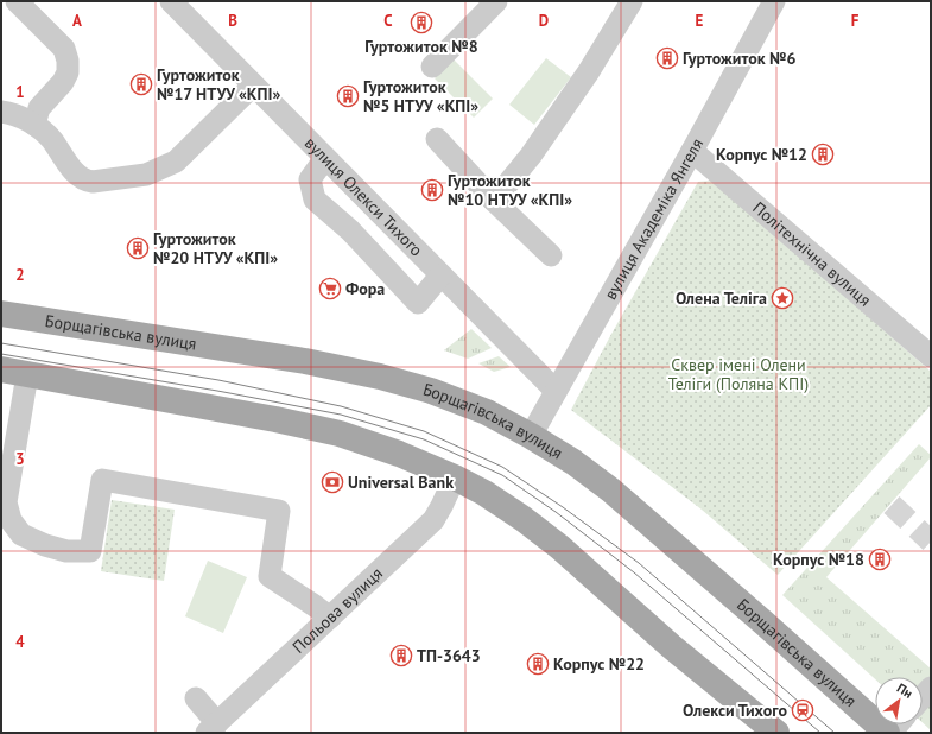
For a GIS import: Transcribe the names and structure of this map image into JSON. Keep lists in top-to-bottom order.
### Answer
{
  "streets": {
    "main road": ["Борщагівська вулиця"],
    "street": [
      "вулиця Олекси Тихого",
      "вулиця Академіка Янгеля",
      "Політехнічна вулиця",
      "Польова вулиця"
    ]
  },
  "crossings": [
    ["вулиця Олекси Тихого", "вулиця Академіка Янгеля"],
    ["вулиця Академіка Янгеля", "Політехнічна вулиця"],
    ["вулиця Академіка Янгеля", "Борщагівська вулиця"]
  ],
  "parks": ["Сквер імені Олени Теліги (Поляна КПІ)"],
  "places": {
    "building": [
      "Гуртожиток №8",
      "Гуртожиток №6",
      "Гуртожиток №17 НТУУ «КПІ»",
      "Гуртожиток №5 НТУУ «КПІ»",
      "Корпус №12",
      "Гуртожиток №10 НТУУ «КПІ»",
      "Гуртожиток №20 НТУУ «КПІ»",
      "Корпус №18",
      "ТП-3643",
      "Корпус №22"
    ],
    "supermarket": ["Фора"],
    "place": ["Олена Теліга"],
    "bank": ["Universal Bank"],
    "station": ["Олекси Тихого"]
  },
  "north": "top right",
  "grid": {
    "columns": [
      "A",
      "B",
      "C",
      "D",
      "E",
      "F"
    ],
    "rows": [
      "1",
      "2",
      "3",
      "4"
    ]
  }
}
